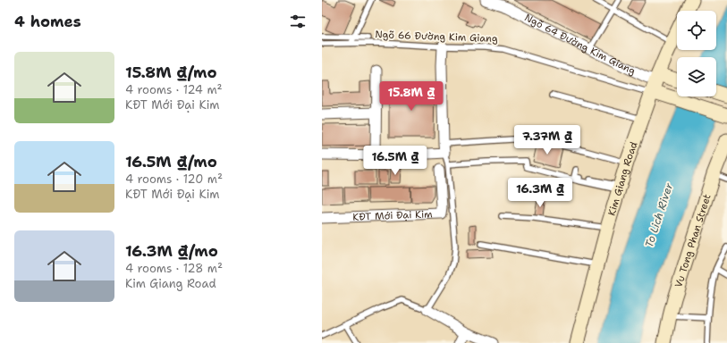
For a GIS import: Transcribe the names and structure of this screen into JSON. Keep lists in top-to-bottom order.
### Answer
{
  "streets": {
    "main road": ["Kim Giang Road", "Vu Tong Phan Street"],
    "street": ["Ngõ 64 Đường Kim Giang", "KĐT Mới Đại Kim"],
    "lane": ["Ngõ 66 Đường Kim Giang"]
  },
  "crossings": [
    ["Ngõ 66 Đường Kim Giang", "Ngõ 64 Đường Kim Giang"],
    ["Ngõ 66 Đường Kim Giang", "Kim Giang Road"],
    ["Ngõ 64 Đường Kim Giang", "Kim Giang Road"]
  ],
  "water": ["To Lich River"],
  "page": {
    "heading": "4 homes",
    "list": [
      {
        "name": "15.8M ₫/mo",
        "note": "4 rooms · 124 m² · KĐT Mới Đại Kim"
      },
      {
        "name": "16.5M ₫/mo",
        "note": "4 rooms · 120 m² · KĐT Mới Đại Kim"
      },
      {
        "name": "16.3M ₫/mo",
        "note": "4 rooms · 128 m² · Kim Giang Road"
      }
    ],
    "price": [
      "15.8M ₫",
      "7.37M ₫",
      "16.5M ₫",
      "16.3M ₫"
    ]
  }
}
